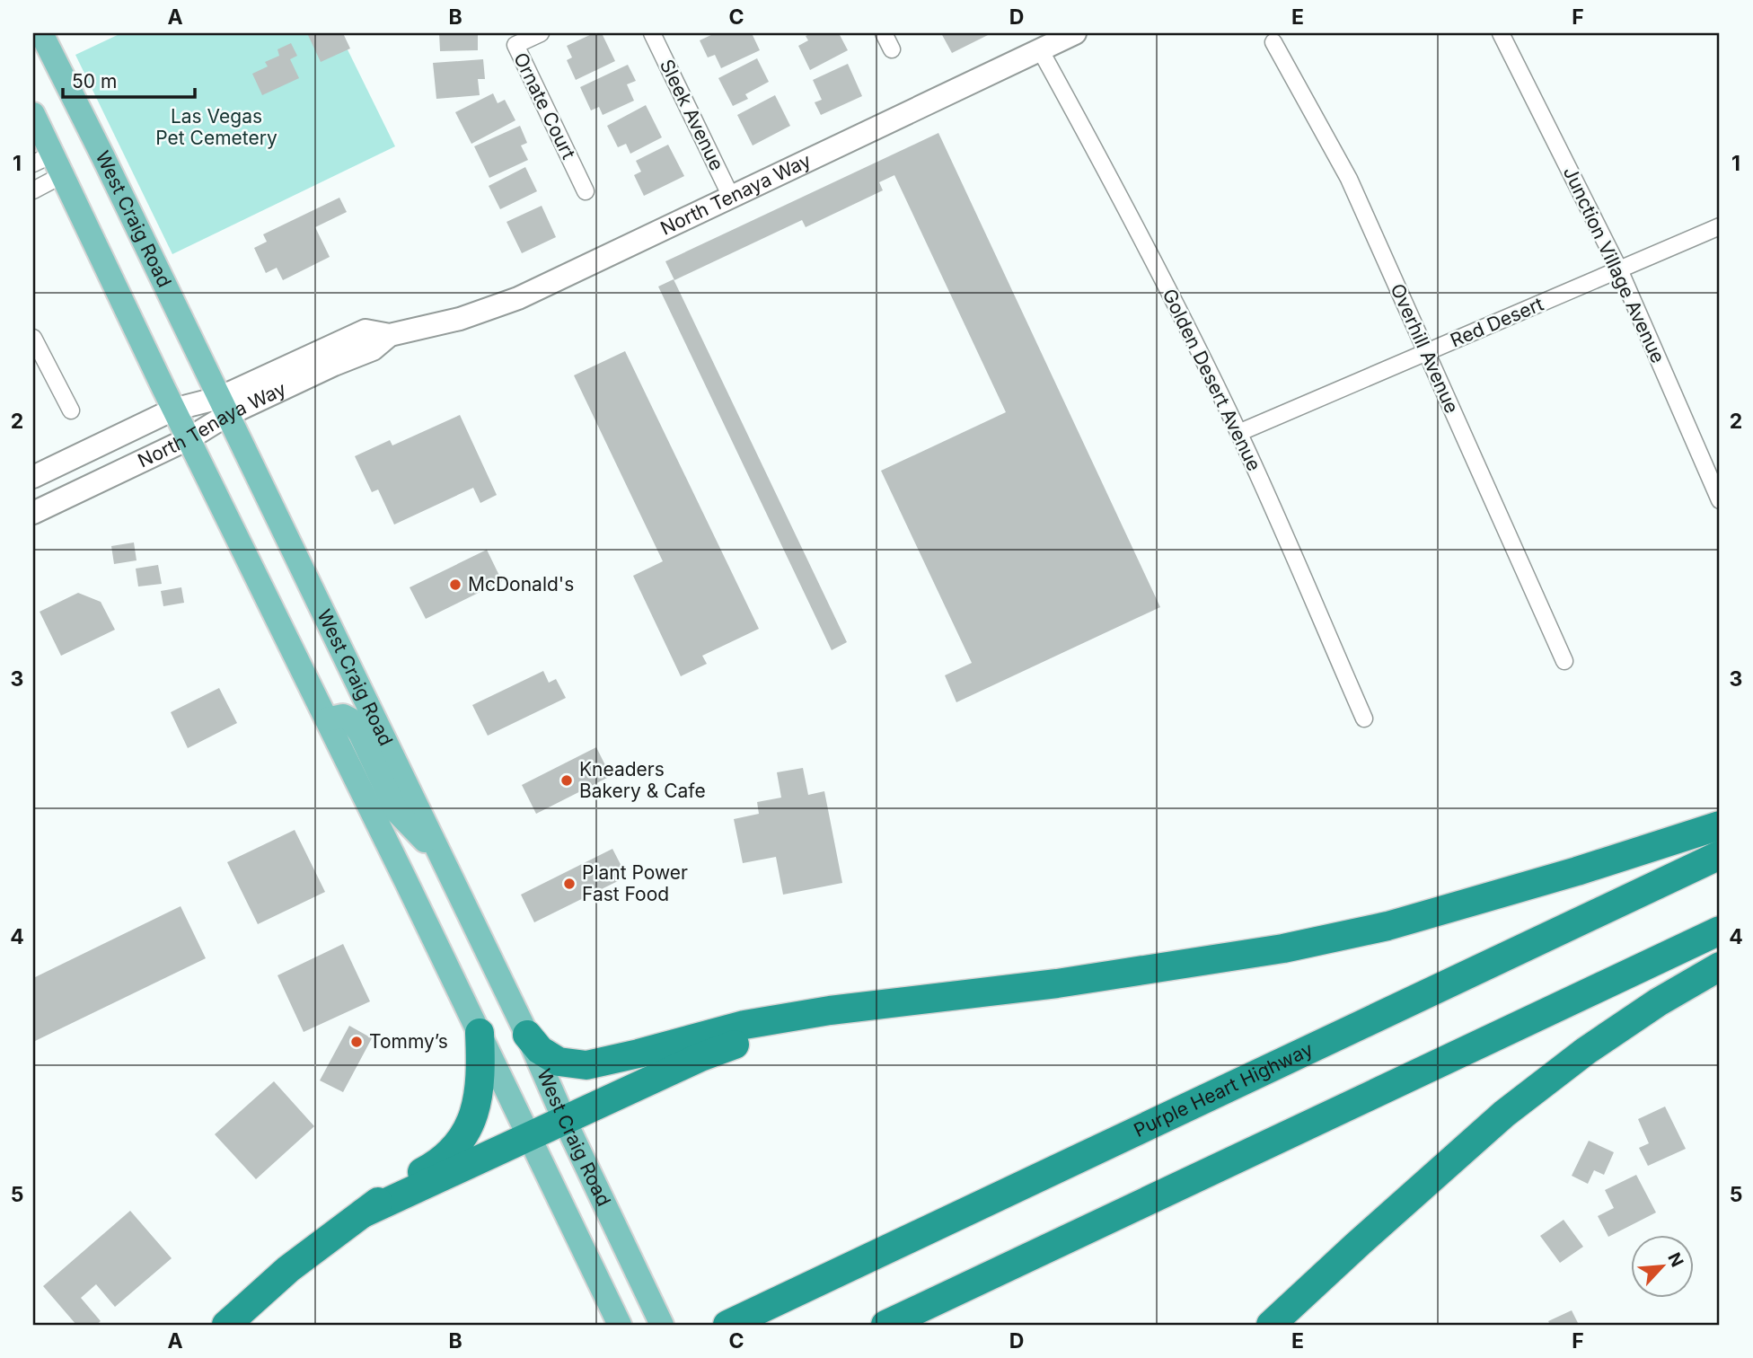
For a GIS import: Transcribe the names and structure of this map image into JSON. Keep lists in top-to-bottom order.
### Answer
{
  "streets": {
    "highway": ["Purple Heart Highway"],
    "main road": ["North Tenaya Way", "West Craig Road"],
    "street": [
      "Ornate Court",
      "Sleek Avenue",
      "Junction Village Avenue",
      "Red Desert",
      "Overhill Avenue",
      "Golden Desert Avenue"
    ]
  },
  "crossings": [
    ["Sleek Avenue", "North Tenaya Way"],
    ["North Tenaya Way", "West Craig Road"],
    ["North Tenaya Way", "Golden Desert Avenue"],
    ["Junction Village Avenue", "Red Desert"],
    ["Red Desert", "Overhill Avenue"],
    ["Red Desert", "Golden Desert Avenue"]
  ],
  "parks": ["Las Vegas Pet Cemetery"],
  "places": [
    "McDonald's",
    "Kneaders Bakery & Cafe",
    "Plant Power Fast Food",
    "Tommy’s"
  ],
  "scale_bar": "50 m",
  "north": "top right",
  "grid": {
    "columns": [
      "A",
      "B",
      "C",
      "D",
      "E",
      "F"
    ],
    "rows": [
      "1",
      "2",
      "3",
      "4",
      "5"
    ]
  }
}
